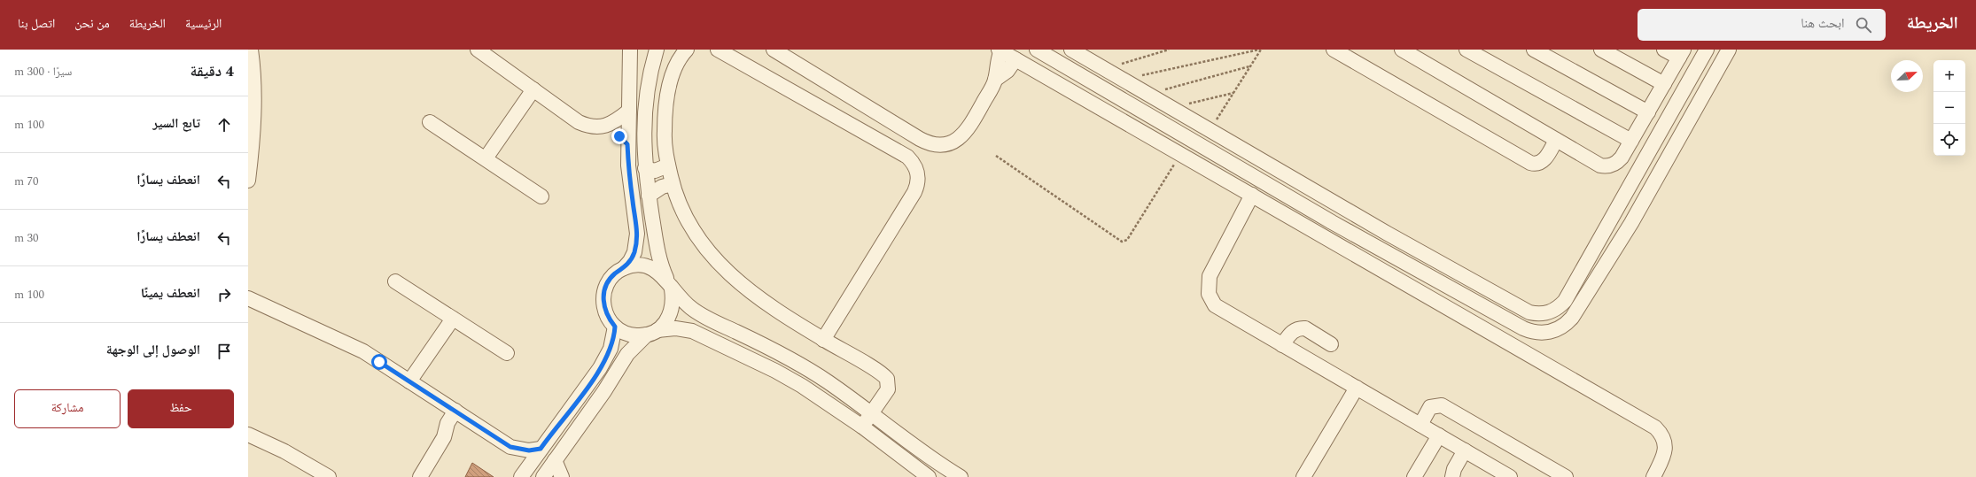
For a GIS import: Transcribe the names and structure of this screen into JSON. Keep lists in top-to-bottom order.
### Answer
{
  "north": "top right",
  "page": {
    "header": "الخريطة",
    "search": "ابحث هنا",
    "nav": [
      "الرئيسية",
      "الخريطة",
      "من نحن",
      "اتصل بنا"
    ],
    "heading": ["4 دقيقة", "سيرًا · 300 m"],
    "map_buttons": ["+", "−"],
    "list": [
      ["تابع السير", "100 m"],
      ["انعطف يسارًا", "70 m"],
      ["انعطف يسارًا", "30 m"],
      ["انعطف يمينًا", "100 m"],
      "الوصول إلى الوجهة"
    ],
    "buttons": ["حفظ", "مشاركة"]
  }
}
